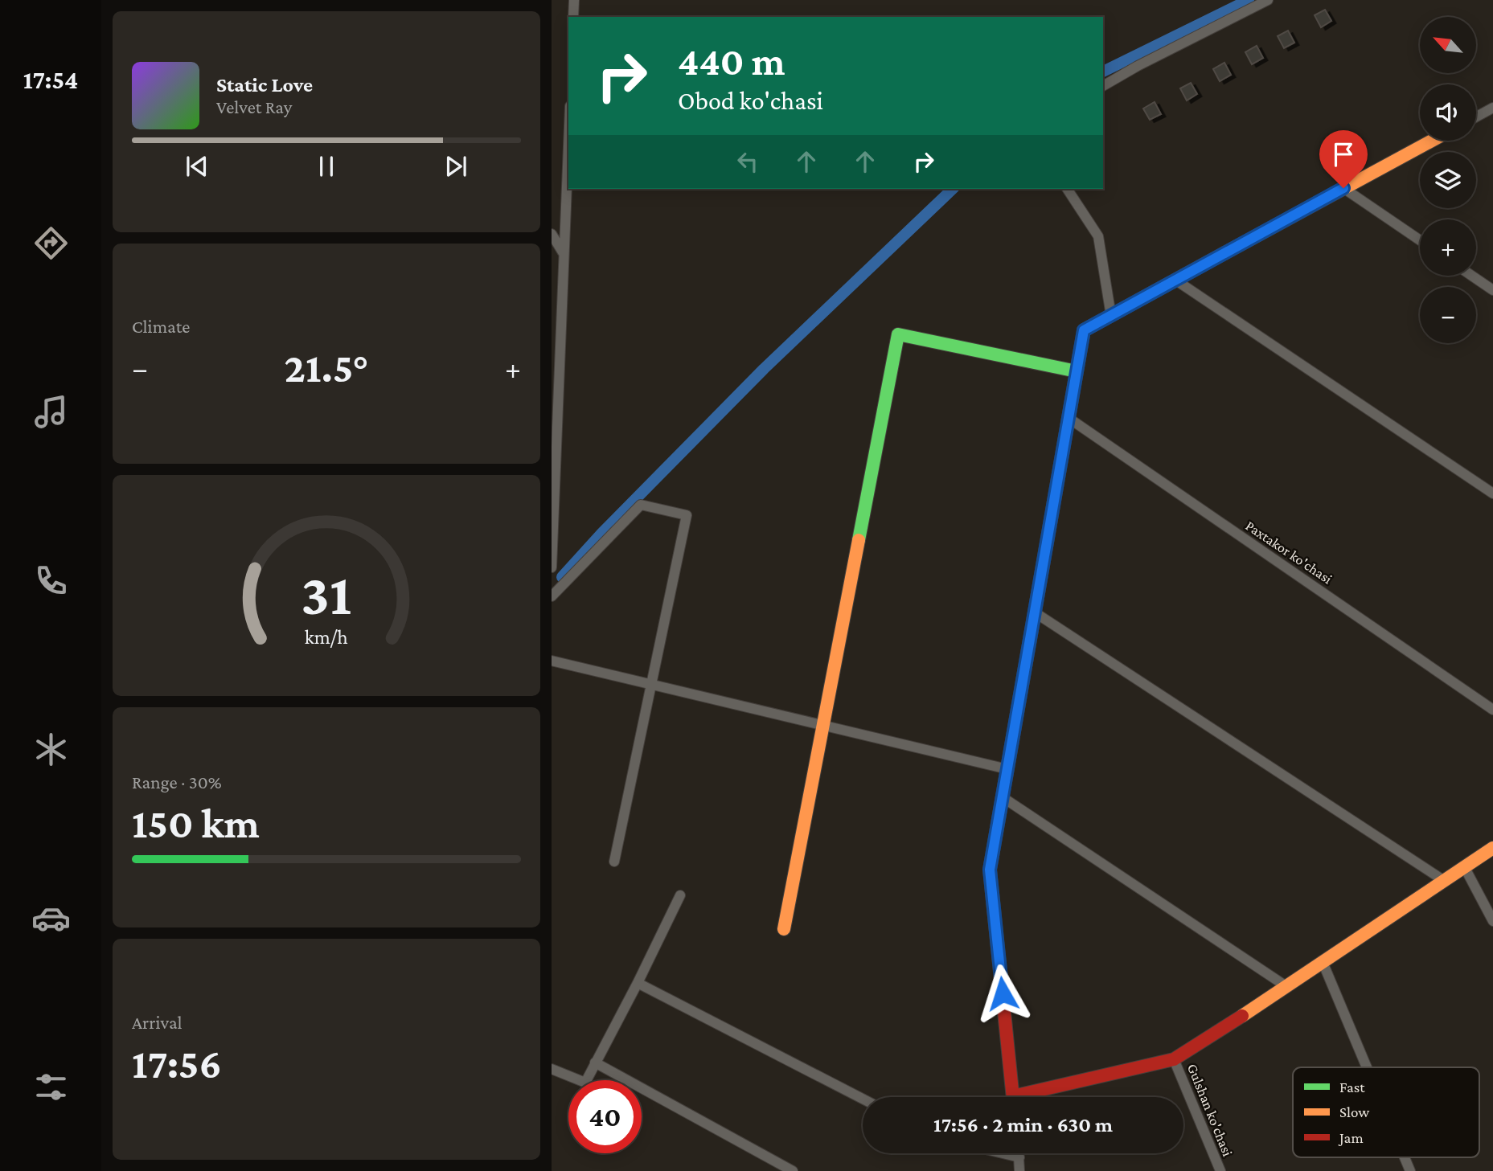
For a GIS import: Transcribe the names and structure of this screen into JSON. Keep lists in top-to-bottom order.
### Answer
{
  "streets": {
    "street": ["Paxtakor ko'chasi", "Gulshan ko'chasi"]
  },
  "legend": ["Fast", "Slow", "Jam"],
  "north": "top left",
  "page": {
    "tabs": "17:54",
    "map_buttons": ["+", "−"],
    "turn": ["440 m", "Obod ko'chasi"],
    "song": ["Static Love", "Velvet Ray"],
    "tile": [
      "Climate",
      ["Range · 30%", "150 km"],
      ["Arrival", "17:56"]
    ],
    "heat": ["−", "21.5°", "+"],
    "limit": "40",
    "trip": "17:56 · 2 min · 630 m",
    "gauge": ["31", "km/h"]
  }
}
